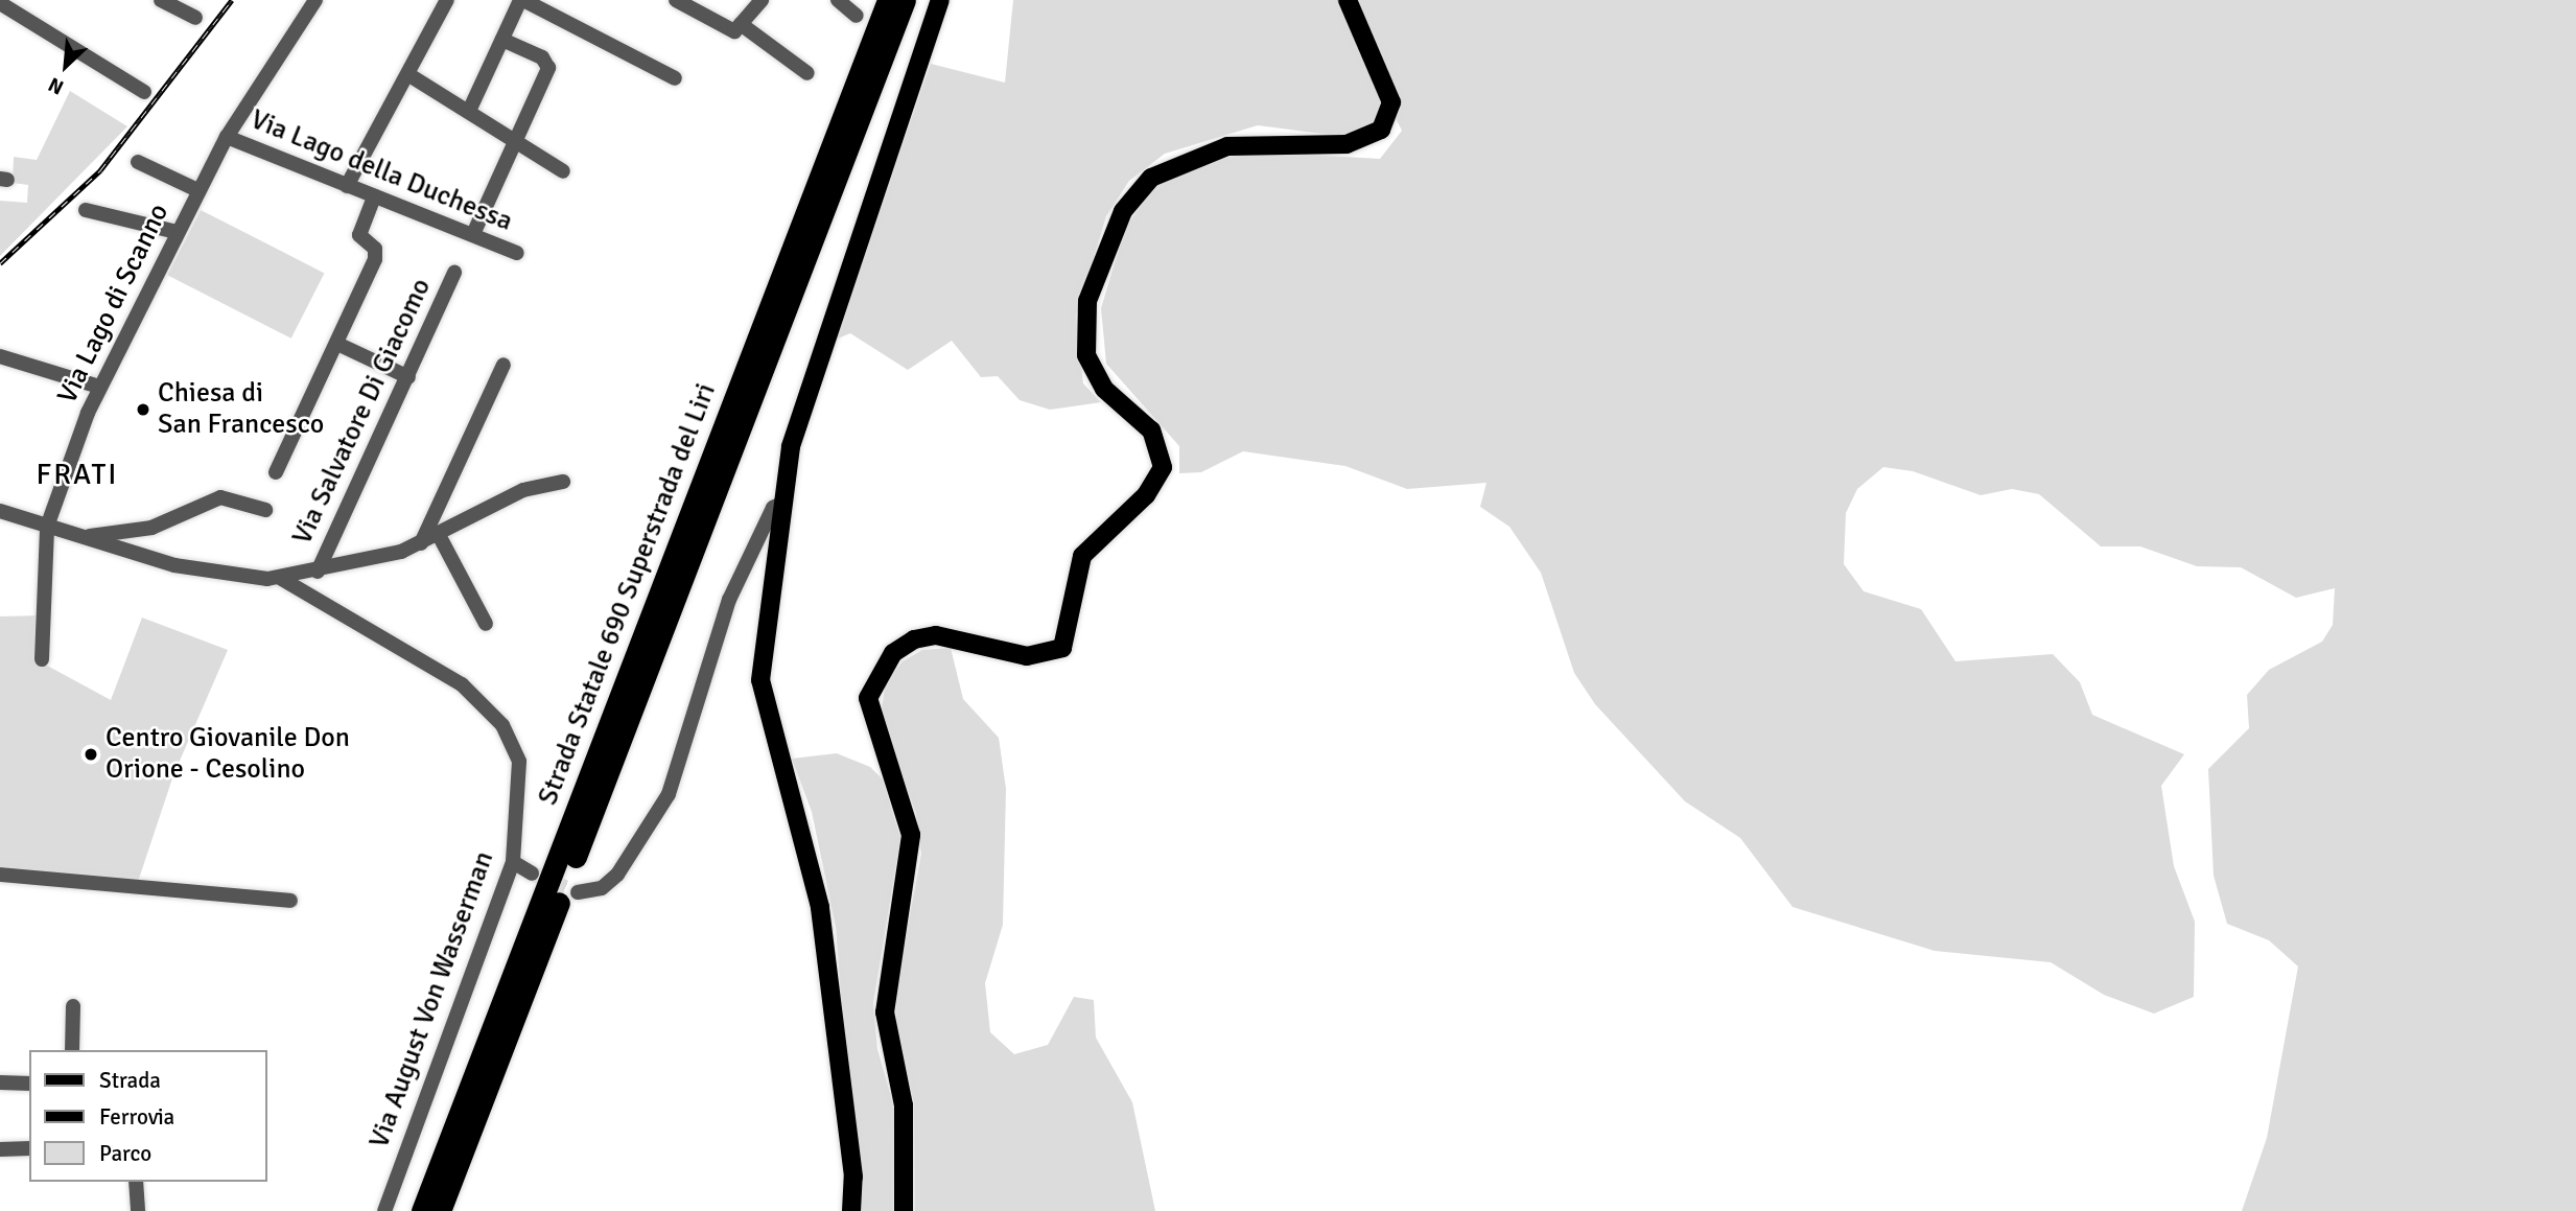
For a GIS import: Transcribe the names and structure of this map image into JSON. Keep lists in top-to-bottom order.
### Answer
{
  "streets": {
    "highway": ["Strada Statale 690 Superstrada del Liri"],
    "street": [
      "Via Lago della Duchessa",
      "Via Lago di Scanno",
      "Via Salvatore Di Giacomo",
      "Via August Von Wasserman"
    ]
  },
  "crossings": [
    ["Via Lago della Duchessa", "Via Lago di Scanno"]
  ],
  "districts": ["FRATI"],
  "places": ["Chiesa di San Francesco", "Centro Giovanile Don Orione - Cesolino"],
  "legend": ["Strada", "Ferrovia", "Parco"],
  "north": "bottom left"
}
